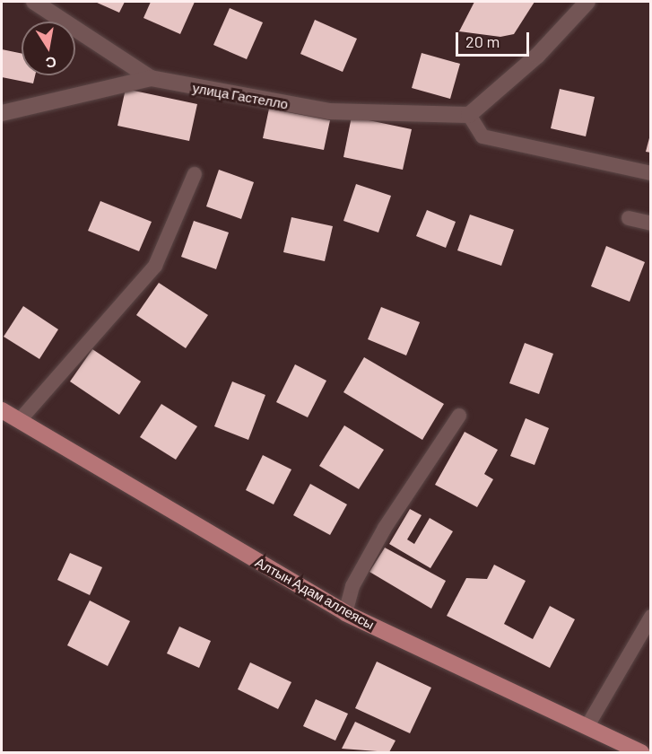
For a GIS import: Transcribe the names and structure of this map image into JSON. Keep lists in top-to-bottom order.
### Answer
{
  "streets": {
    "main road": ["Алтын Адам аллеясы"],
    "street": ["улица Гастелло"]
  },
  "scale_bar": "20 m",
  "north": "bottom"
}
